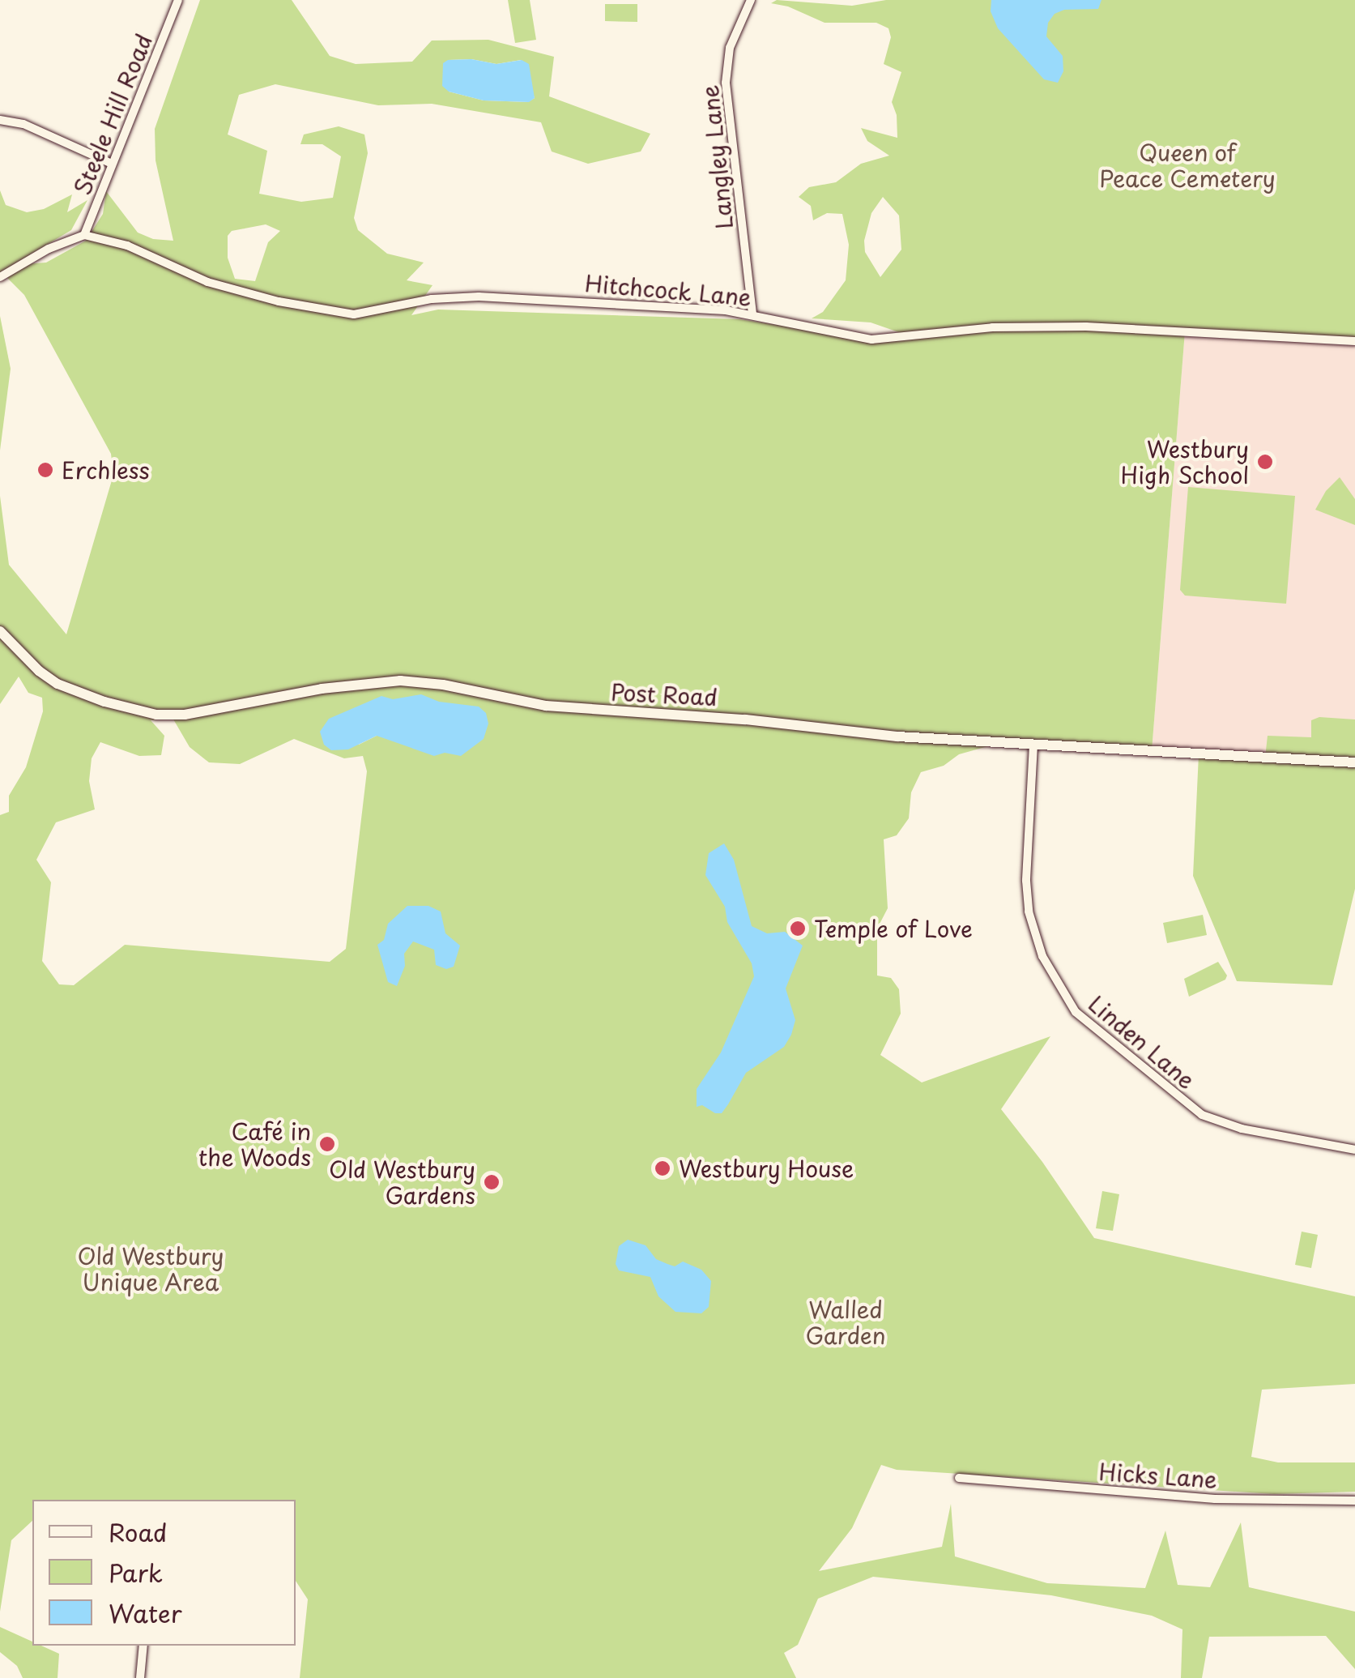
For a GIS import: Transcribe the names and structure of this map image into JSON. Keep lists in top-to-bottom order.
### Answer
{
  "streets": {
    "main road": ["Post Road"],
    "street": [
      "Steele Hill Road",
      "Langley Lane",
      "Hitchcock Lane",
      "Linden Lane",
      "Hicks Lane"
    ]
  },
  "crossings": [
    ["Steele Hill Road", "Hitchcock Lane"],
    ["Langley Lane", "Hitchcock Lane"],
    ["Post Road", "Linden Lane"]
  ],
  "parks": ["Queen of Peace Cemetery", "Old Westbury Unique Area", "Walled Garden"],
  "places": [
    "Westbury High School",
    "Erchless",
    "Temple of Love",
    "Café in the Woods",
    "Westbury House",
    "Old Westbury Gardens"
  ],
  "legend": ["Road", "Park", "Water"]
}
